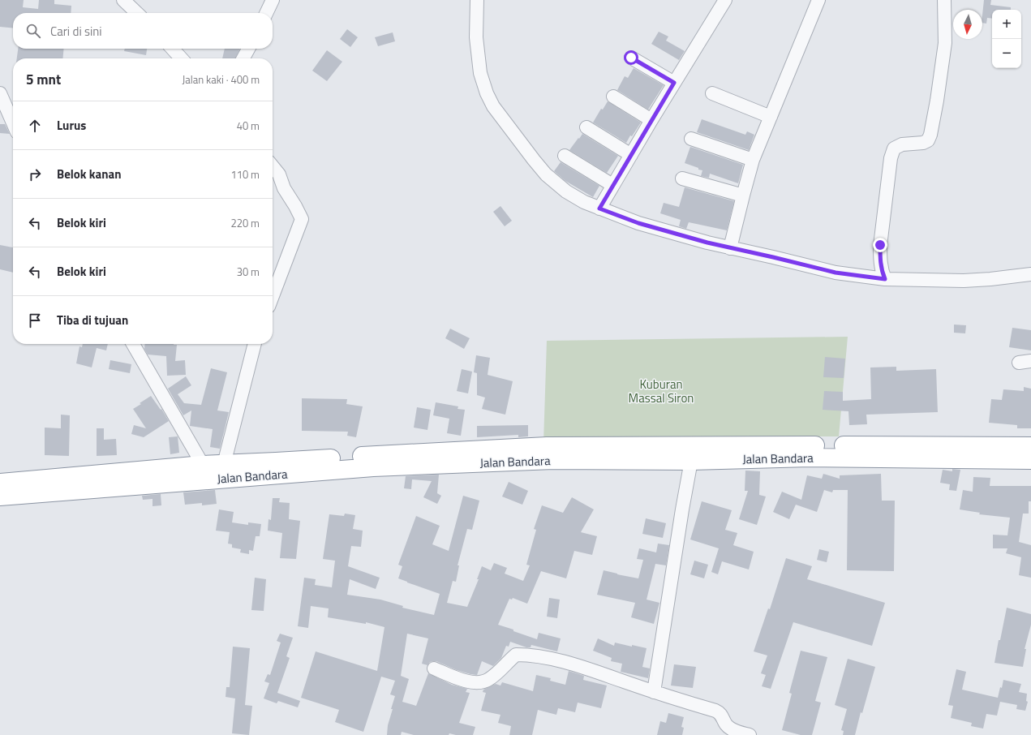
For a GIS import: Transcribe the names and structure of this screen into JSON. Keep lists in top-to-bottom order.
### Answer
{
  "streets": {
    "highway": ["Jalan Bandara"]
  },
  "parks": ["Kuburan Massal Siron"],
  "north": "bottom",
  "page": {
    "map_buttons": ["+", "−"],
    "search": "Cari di sini",
    "heading": ["5 mnt", "Jalan kaki · 400 m"],
    "list": [
      ["Lurus", "40 m"],
      ["Belok kanan", "110 m"],
      ["Belok kiri", "220 m"],
      ["Belok kiri", "30 m"],
      "Tiba di tujuan"
    ]
  }
}
